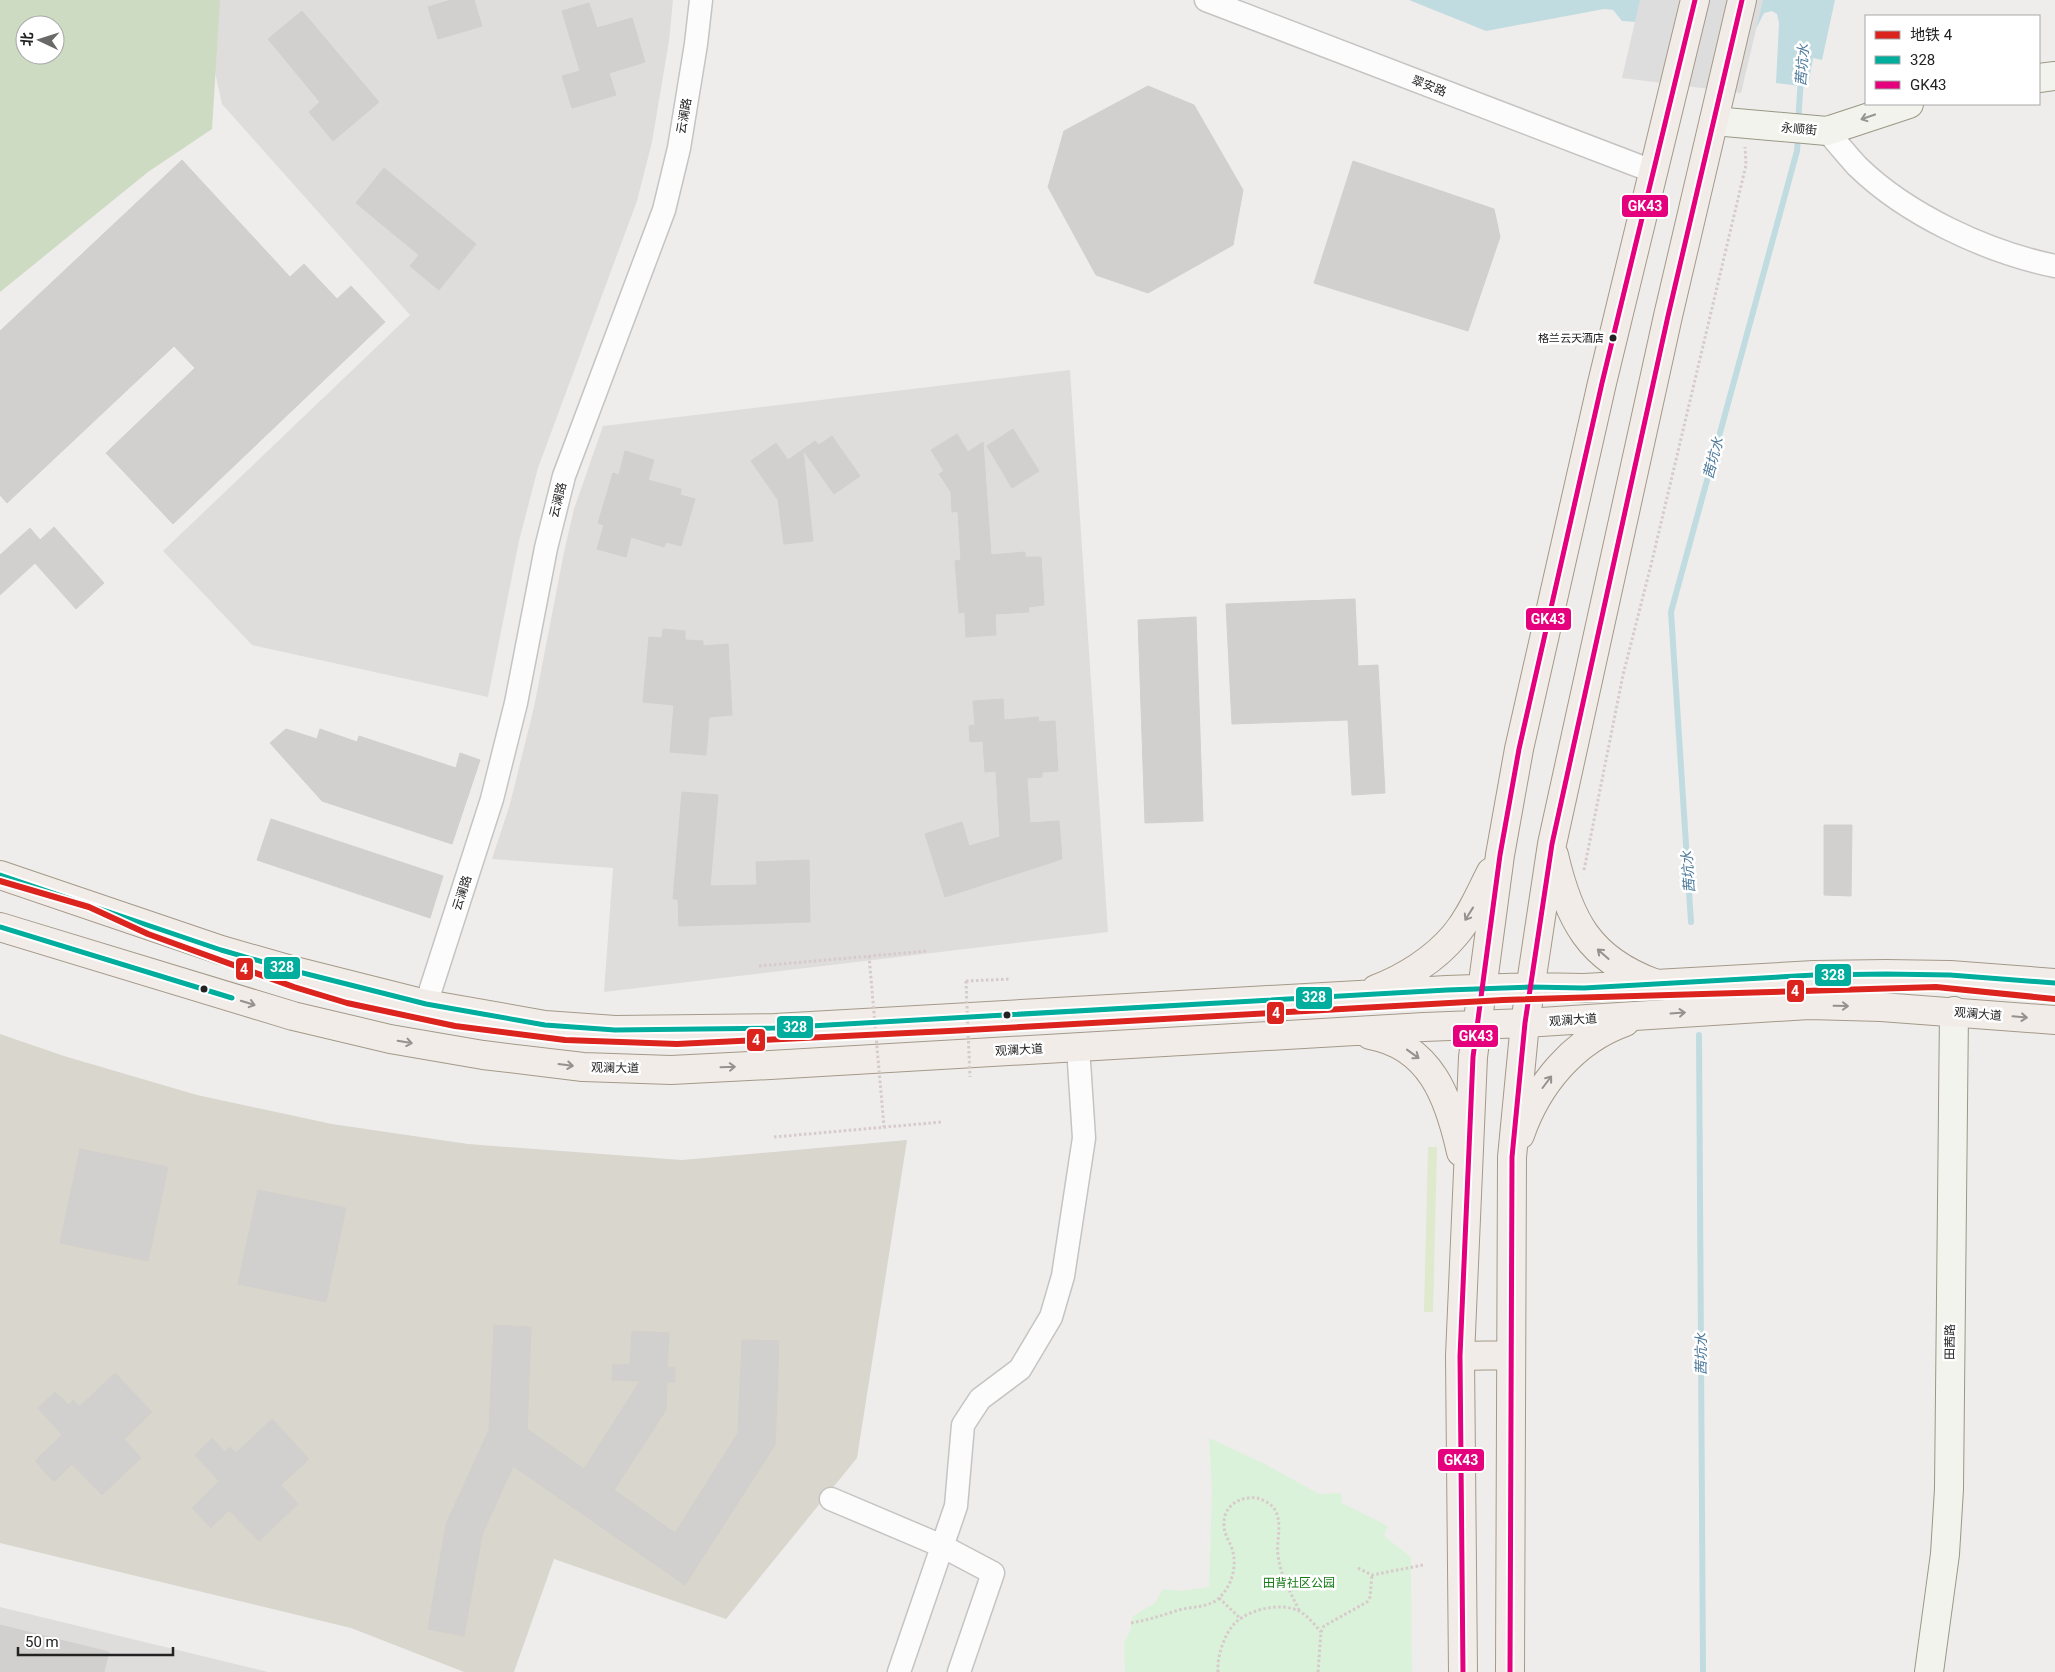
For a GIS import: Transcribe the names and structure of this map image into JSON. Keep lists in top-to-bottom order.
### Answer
{
  "streets": {
    "main road": ["观澜大道"],
    "street": [
      "翠安路",
      "云澜路",
      "永顺街",
      "田茜路"
    ]
  },
  "crossings": [
    ["观澜大道", "田茜路"]
  ],
  "one_way": ["永顺街"],
  "water": ["茜坑水"],
  "parks": ["田背社区公园"],
  "places": ["格兰云天酒店"],
  "lines": ["transit line GK43", "transit line 328", "metro line 4"],
  "legend": ["地铁 4", "328", "GK43"],
  "scale_bar": "50 m",
  "north": "left"
}
